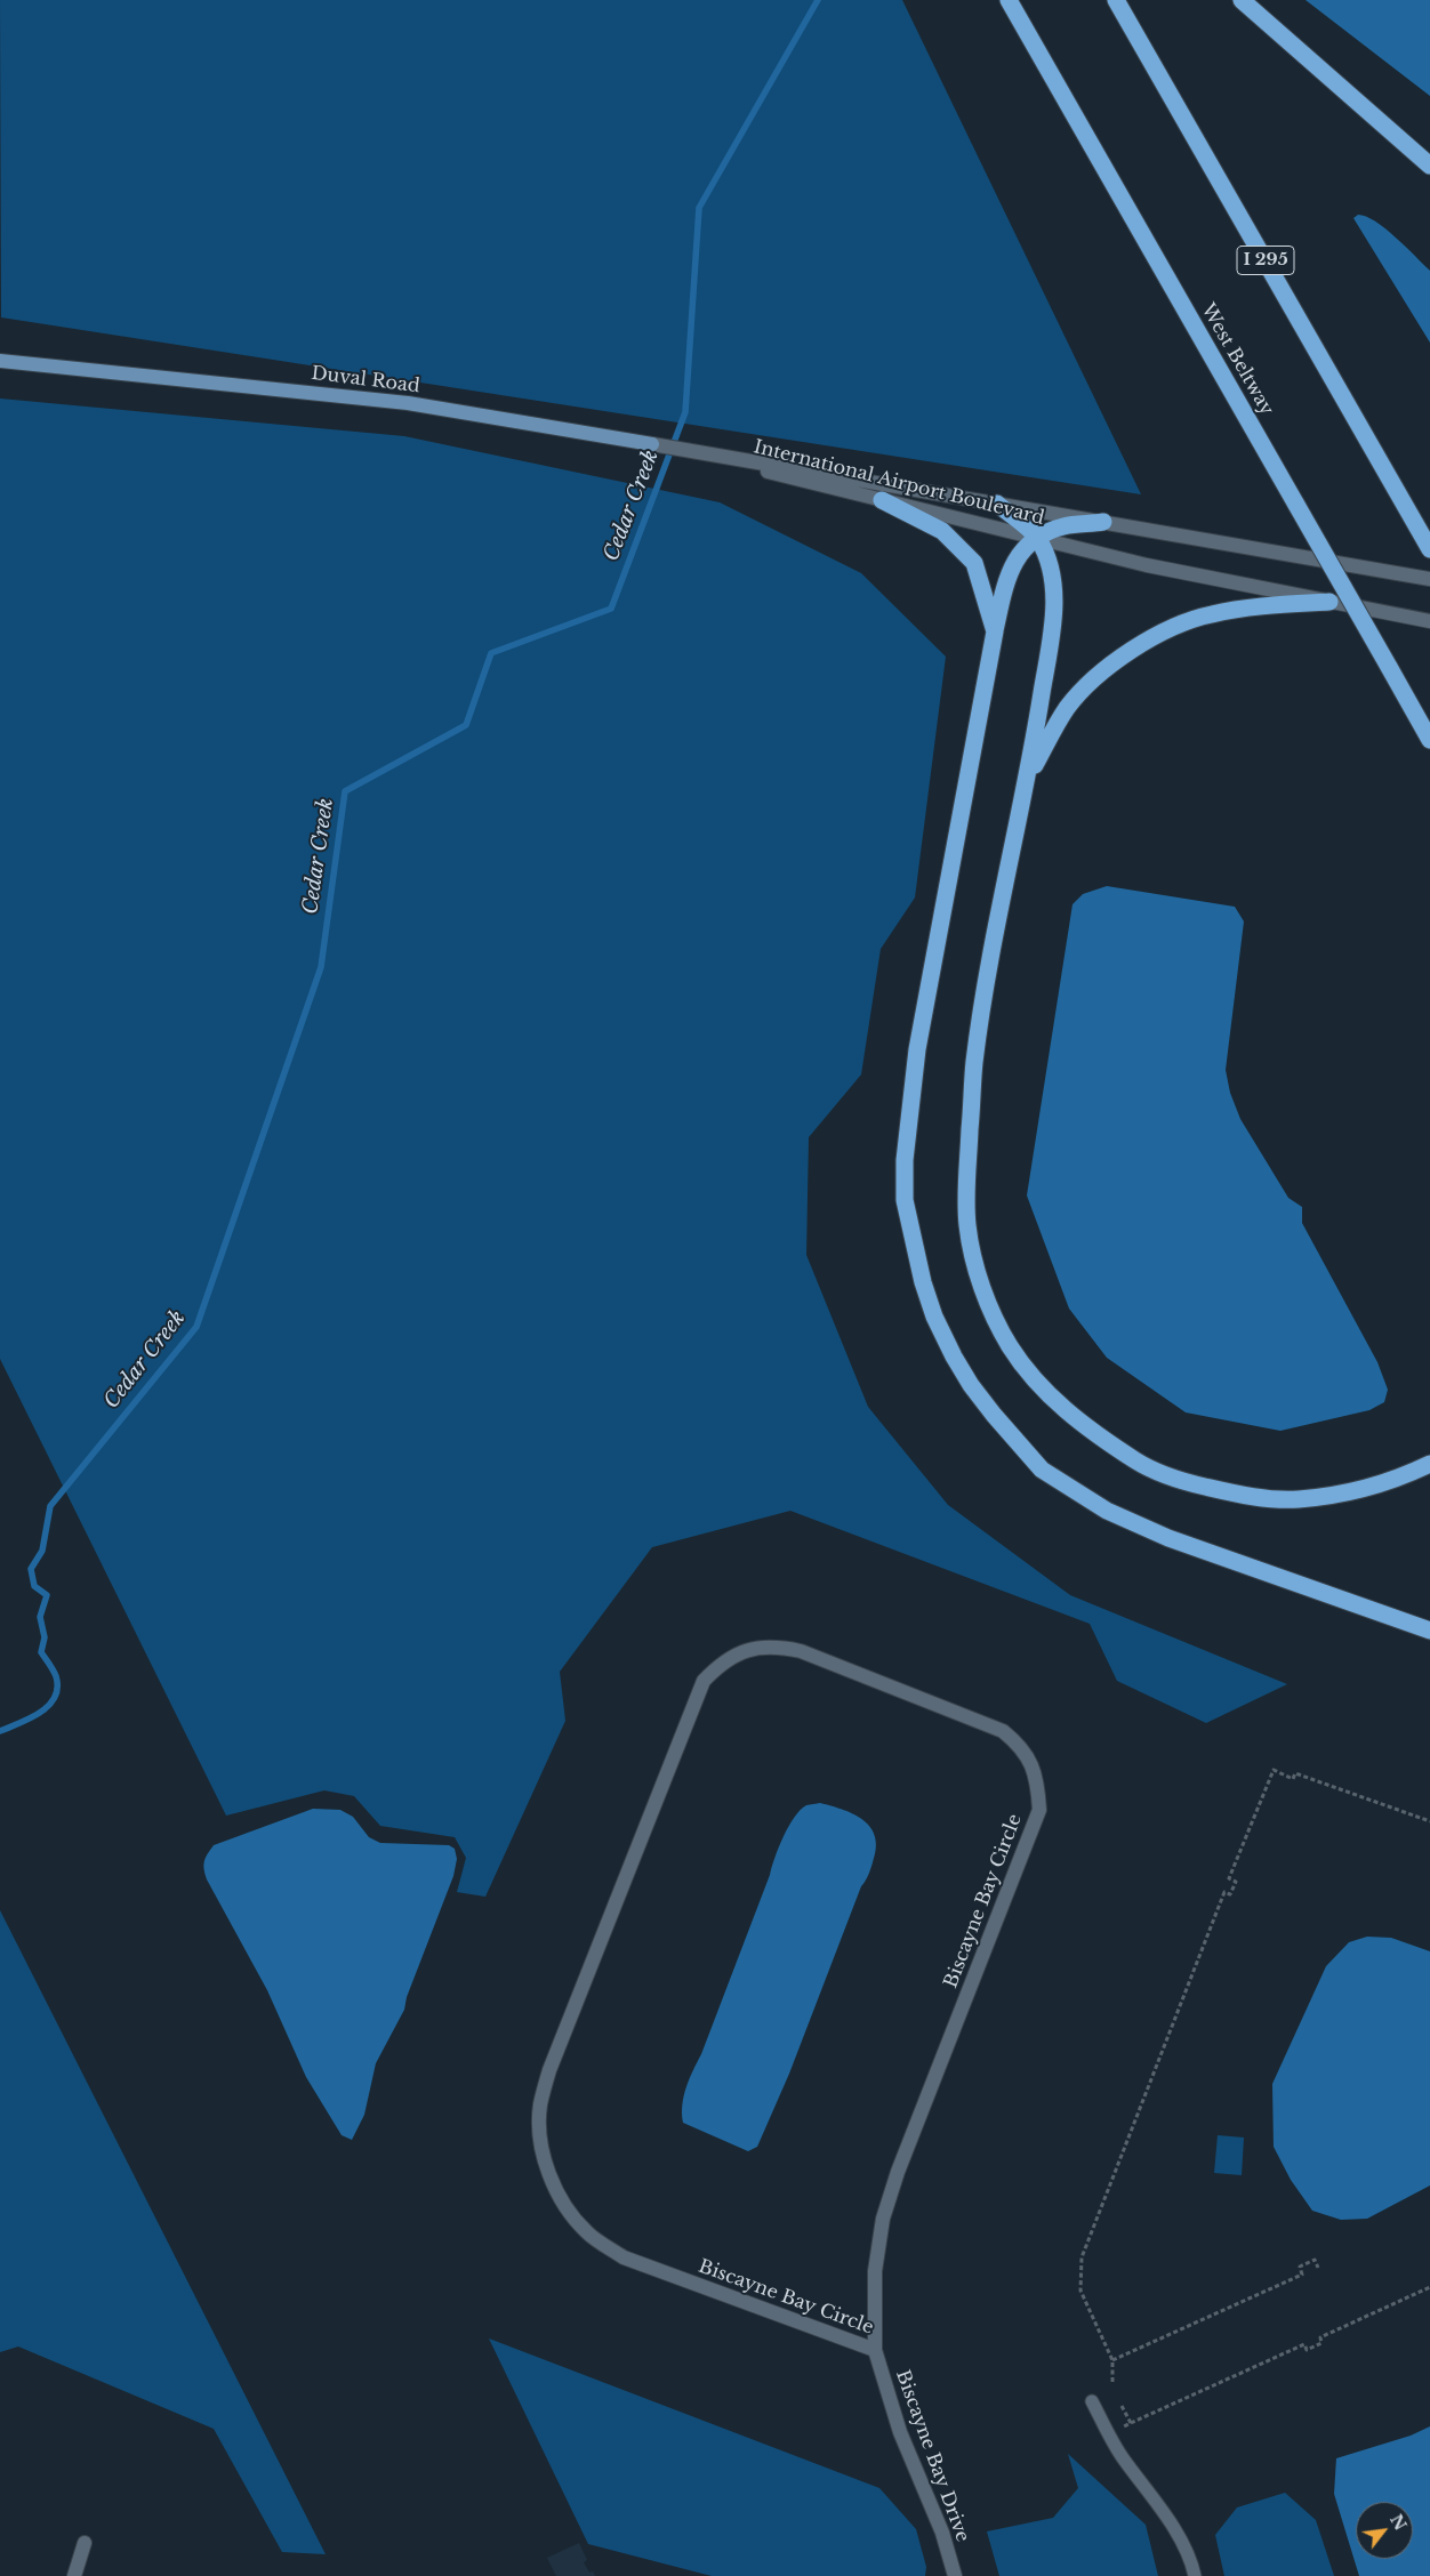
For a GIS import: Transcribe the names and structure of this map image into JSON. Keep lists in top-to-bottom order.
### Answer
{
  "streets": {
    "highway": ["I 295", "West Beltway"],
    "main road": ["Duval Road"],
    "street": ["International Airport Boulevard", "Biscayne Bay Circle", "Biscayne Bay Drive"]
  },
  "crossings": [
    ["Duval Road", "International Airport Boulevard"],
    ["Biscayne Bay Circle", "Biscayne Bay Drive"]
  ],
  "water": ["Cedar Creek"],
  "north": "top right"
}
